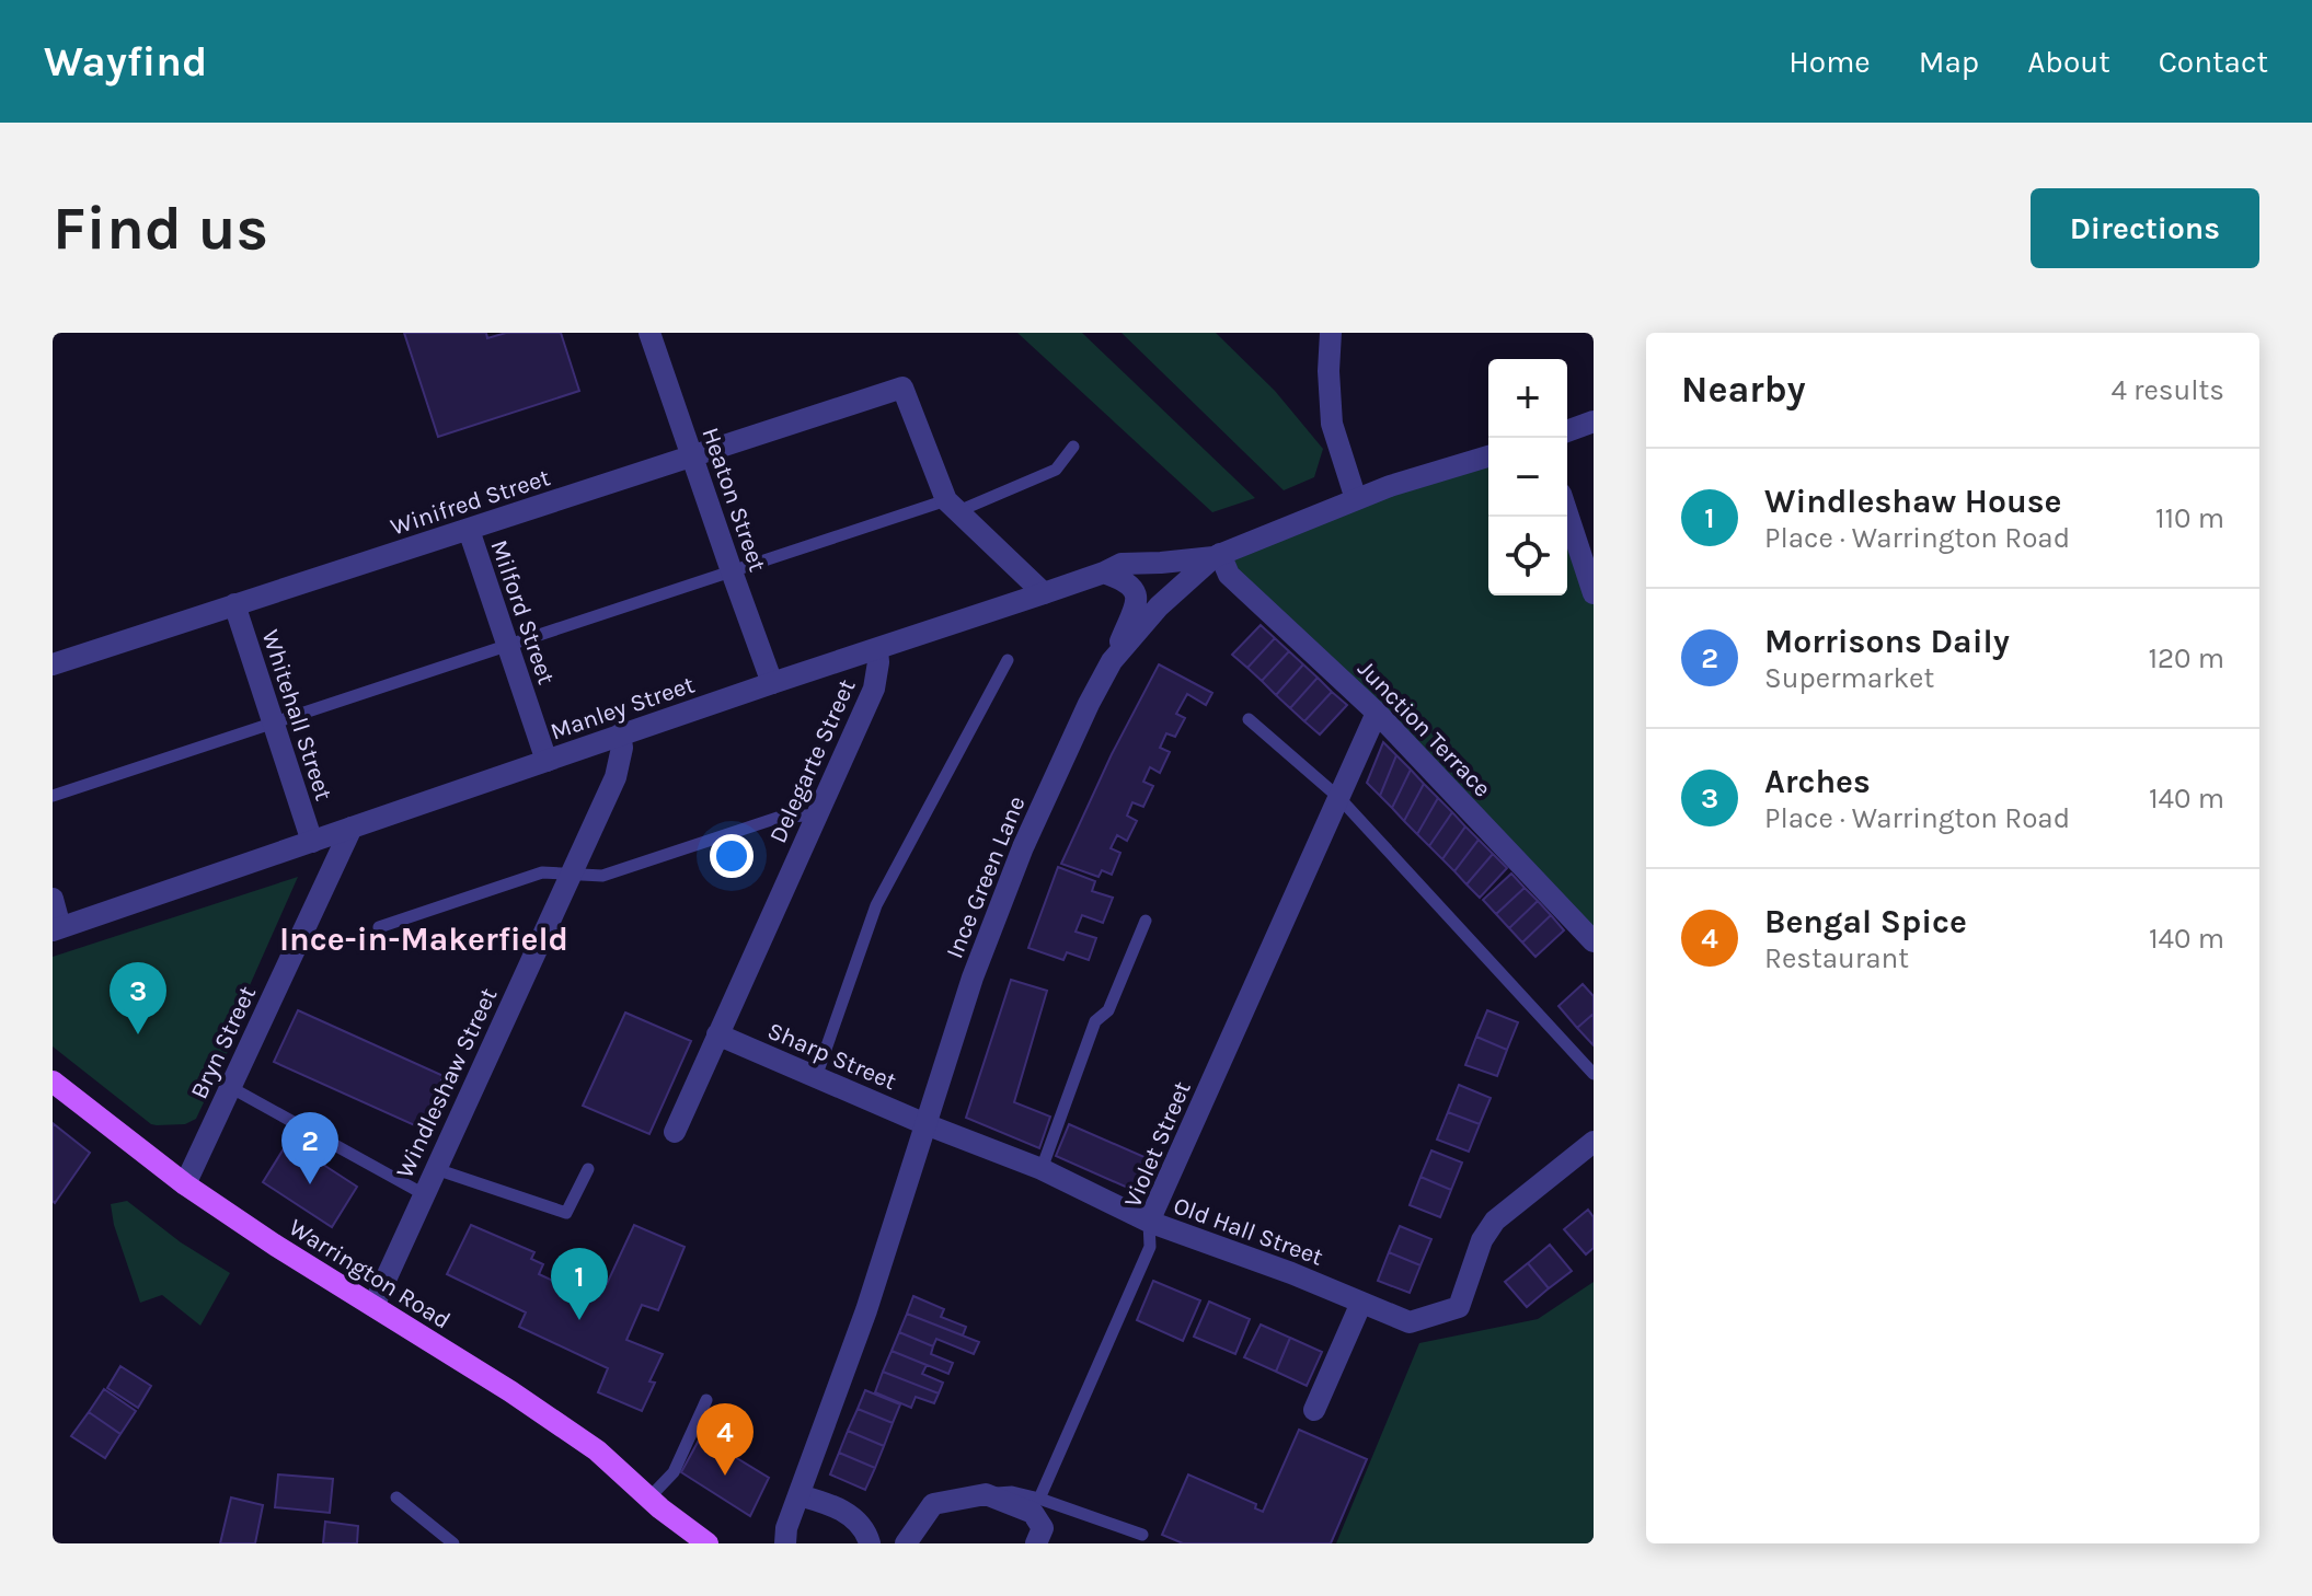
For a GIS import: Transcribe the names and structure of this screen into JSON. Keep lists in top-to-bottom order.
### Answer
{
  "streets": {
    "main road": ["Warrington Road"],
    "street": [
      "Heaton Street",
      "Winifred Street",
      "Milford Street",
      "Manley Street",
      "Whitehall Street",
      "Junction Terrace",
      "Delegarte Street",
      "Ince Green Lane",
      "Bryn Street",
      "Sharp Street",
      "Windleshaw Street",
      "Violet Street",
      "Old Hall Street"
    ]
  },
  "crossings": [
    ["Heaton Street", "Winifred Street"],
    ["Heaton Street", "Manley Street"],
    ["Winifred Street", "Milford Street"],
    ["Winifred Street", "Whitehall Street"],
    ["Milford Street", "Manley Street"],
    ["Manley Street", "Whitehall Street"],
    ["Manley Street", "Junction Terrace"],
    ["Manley Street", "Delegarte Street"],
    ["Manley Street", "Ince Green Lane"],
    ["Manley Street", "Bryn Street"],
    ["Manley Street", "Windleshaw Street"],
    ["Junction Terrace", "Ince Green Lane"],
    ["Junction Terrace", "Violet Street"],
    ["Delegarte Street", "Sharp Street"],
    ["Ince Green Lane", "Sharp Street"],
    ["Ince Green Lane", "Old Hall Street"],
    ["Bryn Street", "Warrington Road"],
    ["Sharp Street", "Old Hall Street"],
    ["Windleshaw Street", "Warrington Road"],
    ["Violet Street", "Old Hall Street"]
  ],
  "districts": ["Ince-in-Makerfield"],
  "page": {
    "header": "Wayfind",
    "nav": [
      "Home",
      "Map",
      "About",
      "Contact"
    ],
    "buttons": "Directions",
    "title": "Find us",
    "heading": ["Nearby", "4 results"],
    "map_buttons": ["+", "−"],
    "list": [
      {
        "mark": "1",
        "name": "Windleshaw House",
        "note": "Place · Warrington Road",
        "value": "110 m"
      },
      {
        "mark": "2",
        "name": "Morrisons Daily",
        "note": "Supermarket",
        "value": "120 m"
      },
      {
        "mark": "3",
        "name": "Arches",
        "note": "Place · Warrington Road",
        "value": "140 m"
      },
      {
        "mark": "4",
        "name": "Bengal Spice",
        "note": "Restaurant",
        "value": "140 m"
      }
    ],
    "pins": [
      "3",
      "2",
      "1",
      "4"
    ]
  }
}
